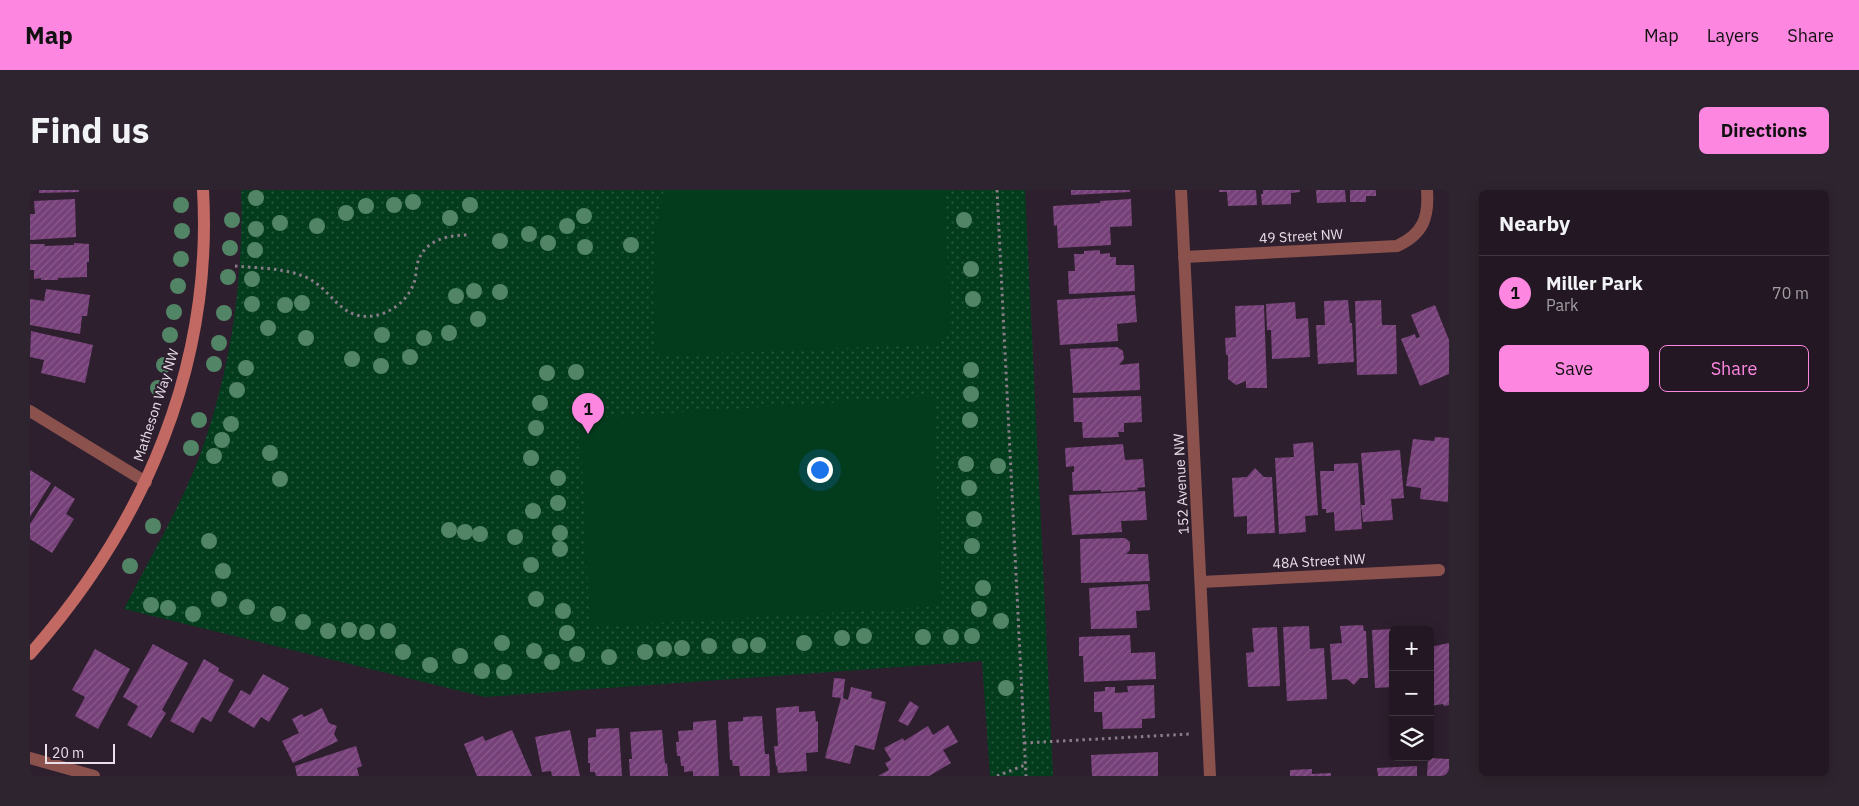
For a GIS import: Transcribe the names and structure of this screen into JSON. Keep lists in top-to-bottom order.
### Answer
{
  "streets": {
    "street": [
      "49 Street NW",
      "Matheson Way NW",
      "152 Avenue NW",
      "48A Street NW"
    ]
  },
  "crossings": [
    ["49 Street NW", "152 Avenue NW"],
    ["152 Avenue NW", "48A Street NW"]
  ],
  "scale_bar": "20 m",
  "page": {
    "header": "Map",
    "nav": ["Map", "Layers", "Share"],
    "title": "Find us",
    "buttons": [
      "Directions",
      ["Save", "Share"]
    ],
    "heading": "Nearby",
    "list": [
      {
        "mark": "1",
        "name": "Miller Park",
        "note": "Park",
        "value": "70 m"
      }
    ],
    "pins": "1",
    "map_buttons": ["+", "−"],
    "scale": "20 m"
  }
}
